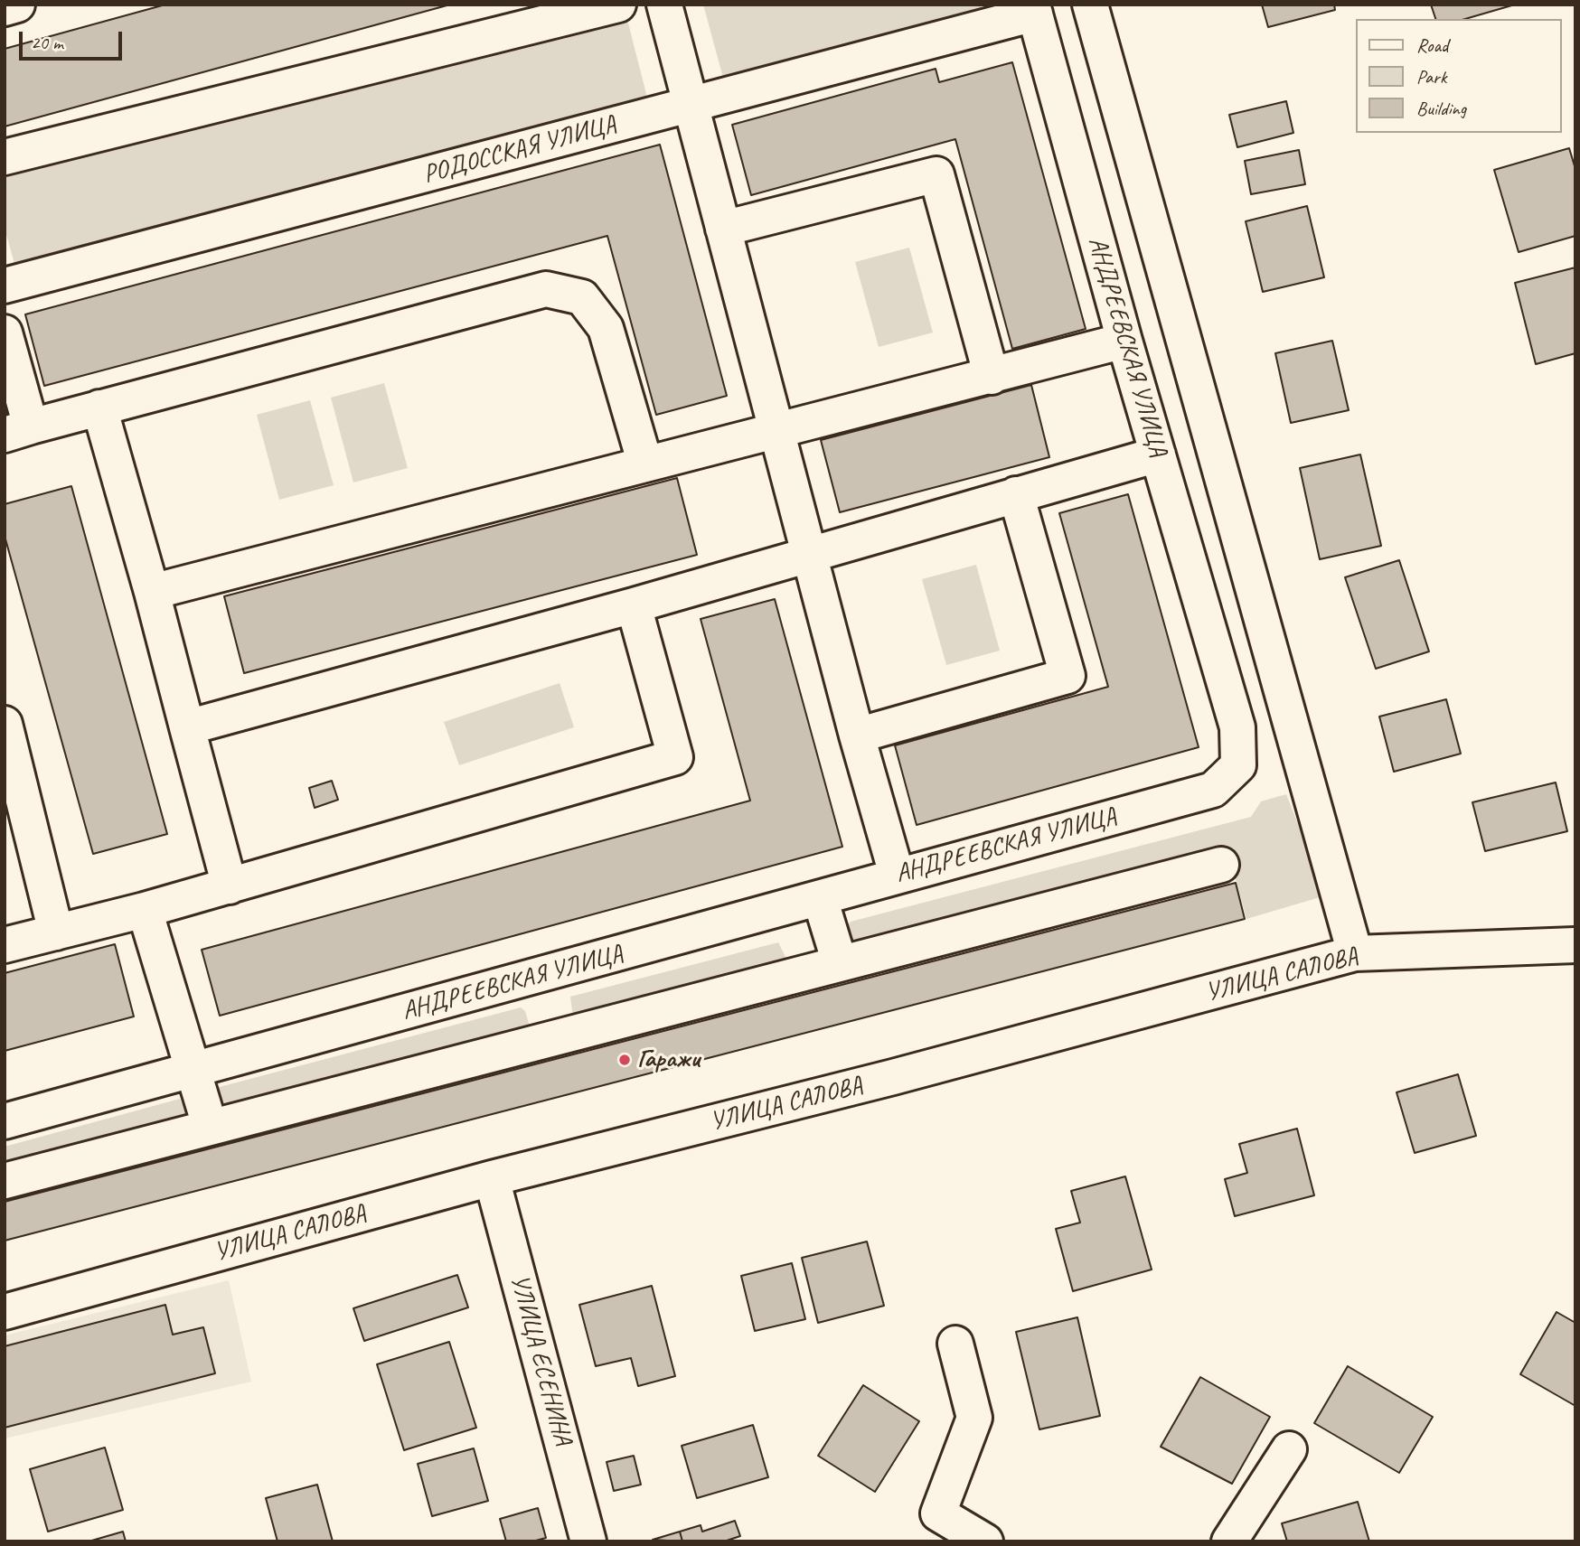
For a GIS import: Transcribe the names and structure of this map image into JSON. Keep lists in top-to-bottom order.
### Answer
{
  "streets": {
    "street": [
      "РОДОССКАЯ УЛИЦА",
      "АНДРЕЕВСКАЯ УЛИЦА",
      "УЛИЦА САЛОВА",
      "УЛИЦА ЕСЕНИНА"
    ]
  },
  "crossings": [
    ["РОДОССКАЯ УЛИЦА", "АНДРЕЕВСКАЯ УЛИЦА"],
    ["УЛИЦА САЛОВА", "УЛИЦА ЕСЕНИНА"]
  ],
  "places": ["Гаражи"],
  "legend": ["Road", "Park", "Building"],
  "scale_bar": "20 m"
}
